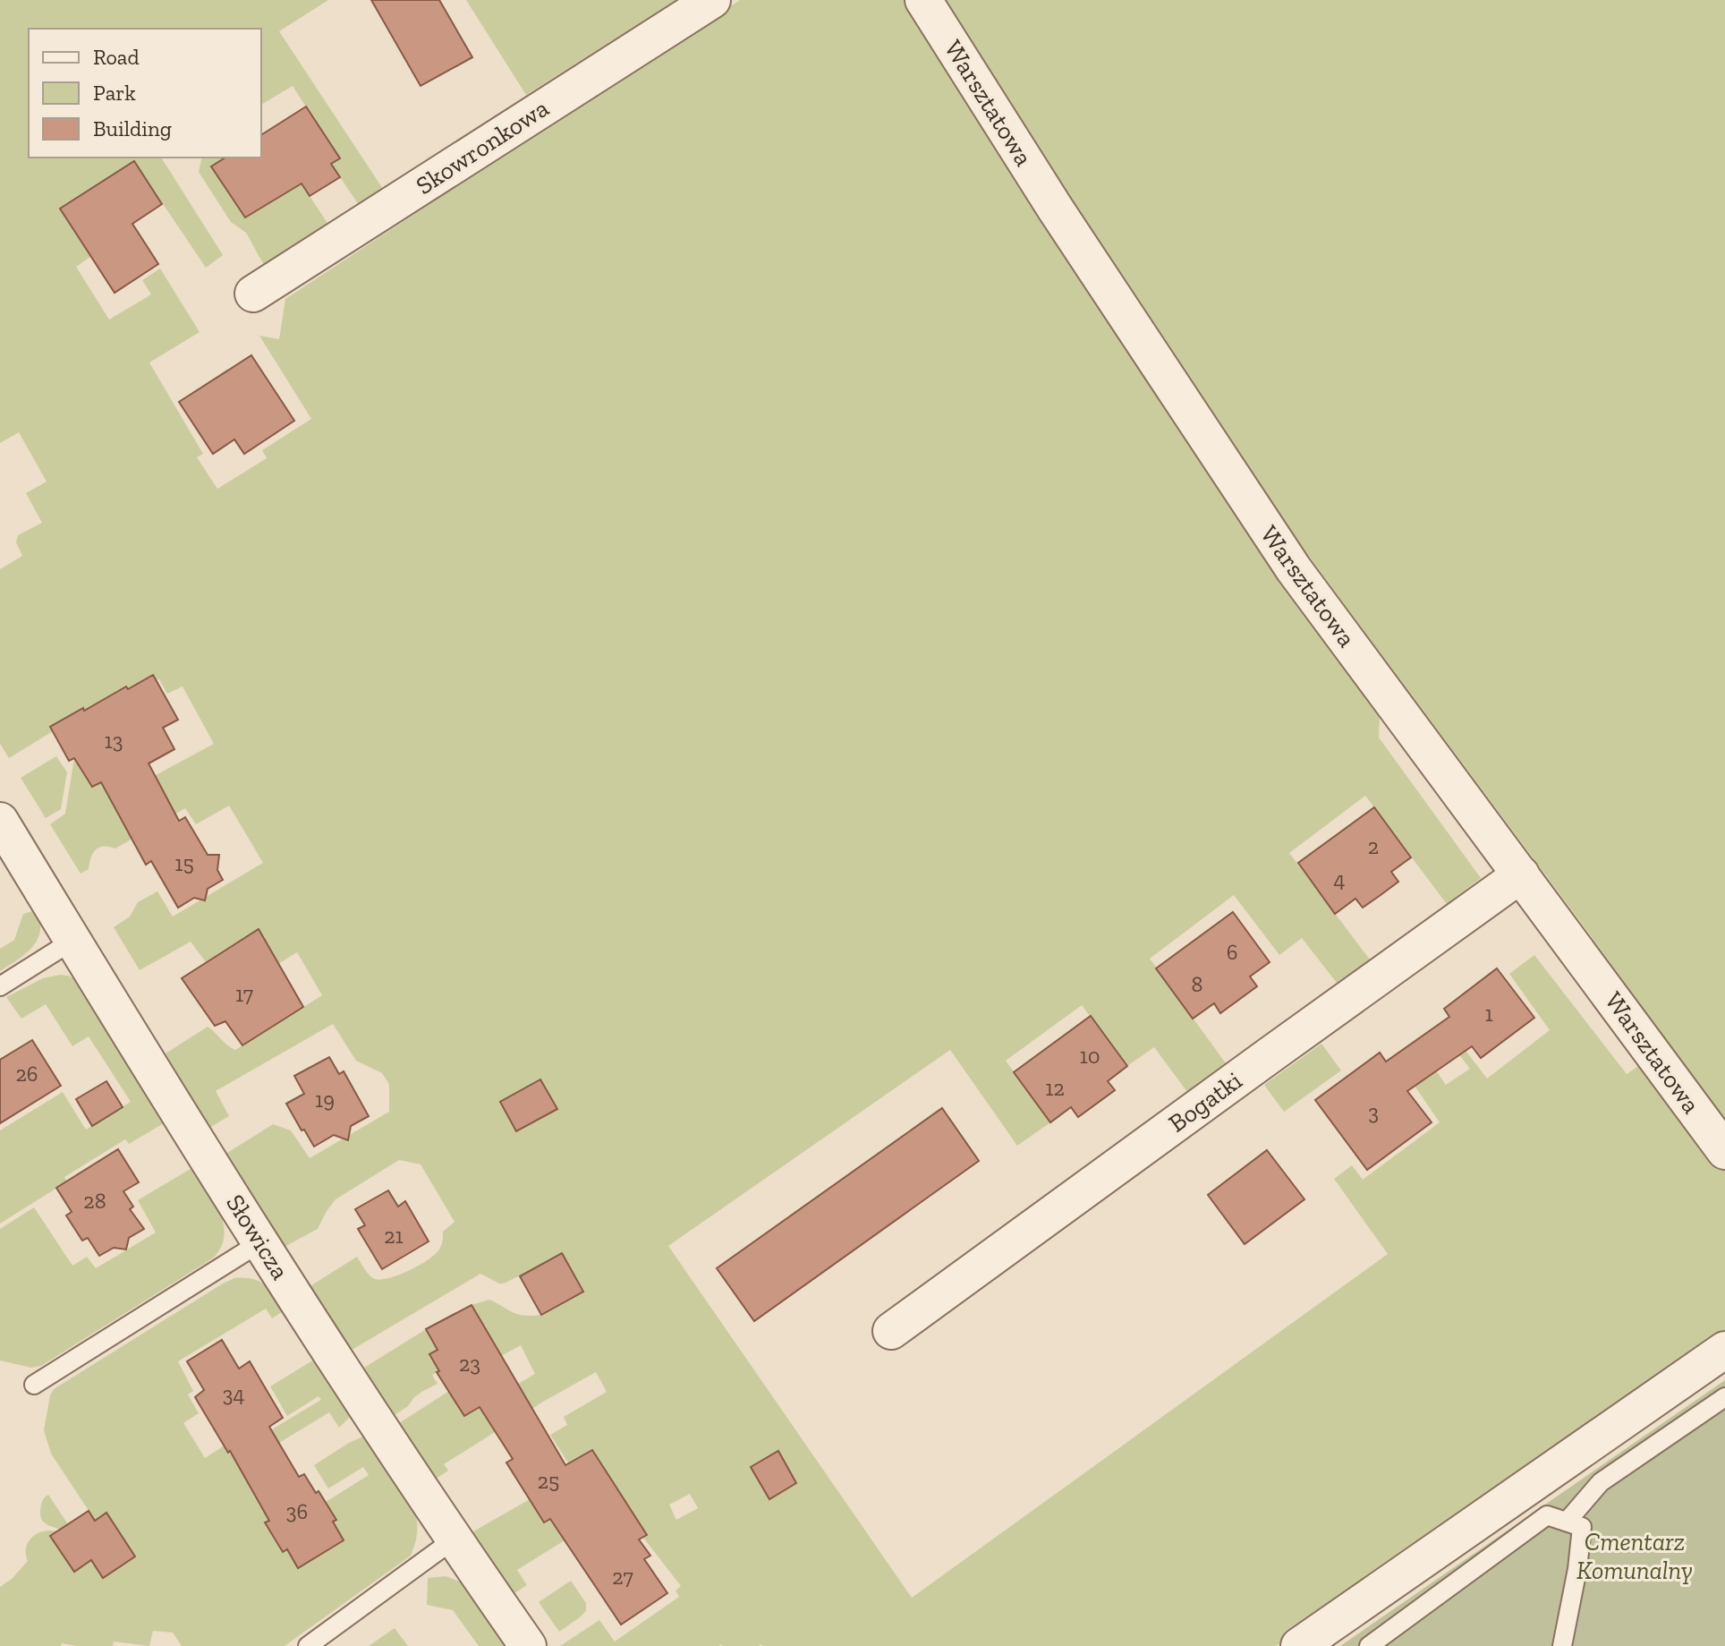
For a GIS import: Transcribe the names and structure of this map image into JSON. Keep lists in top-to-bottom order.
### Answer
{
  "streets": {
    "street": [
      "Warsztatowa",
      "Skowronkowa",
      "Bogatki",
      "Słowicza"
    ]
  },
  "crossings": [
    ["Warsztatowa", "Bogatki"]
  ],
  "parks": ["Cmentarz Komunalny"],
  "house_numbers": [
    "13",
    "2",
    "15",
    "4",
    "6",
    "8",
    "17",
    "1",
    "10",
    "26",
    "12",
    "19",
    "3",
    "28",
    "21",
    "23",
    "34",
    "25",
    "36",
    "27"
  ],
  "legend": ["Road", "Park", "Building"]
}
